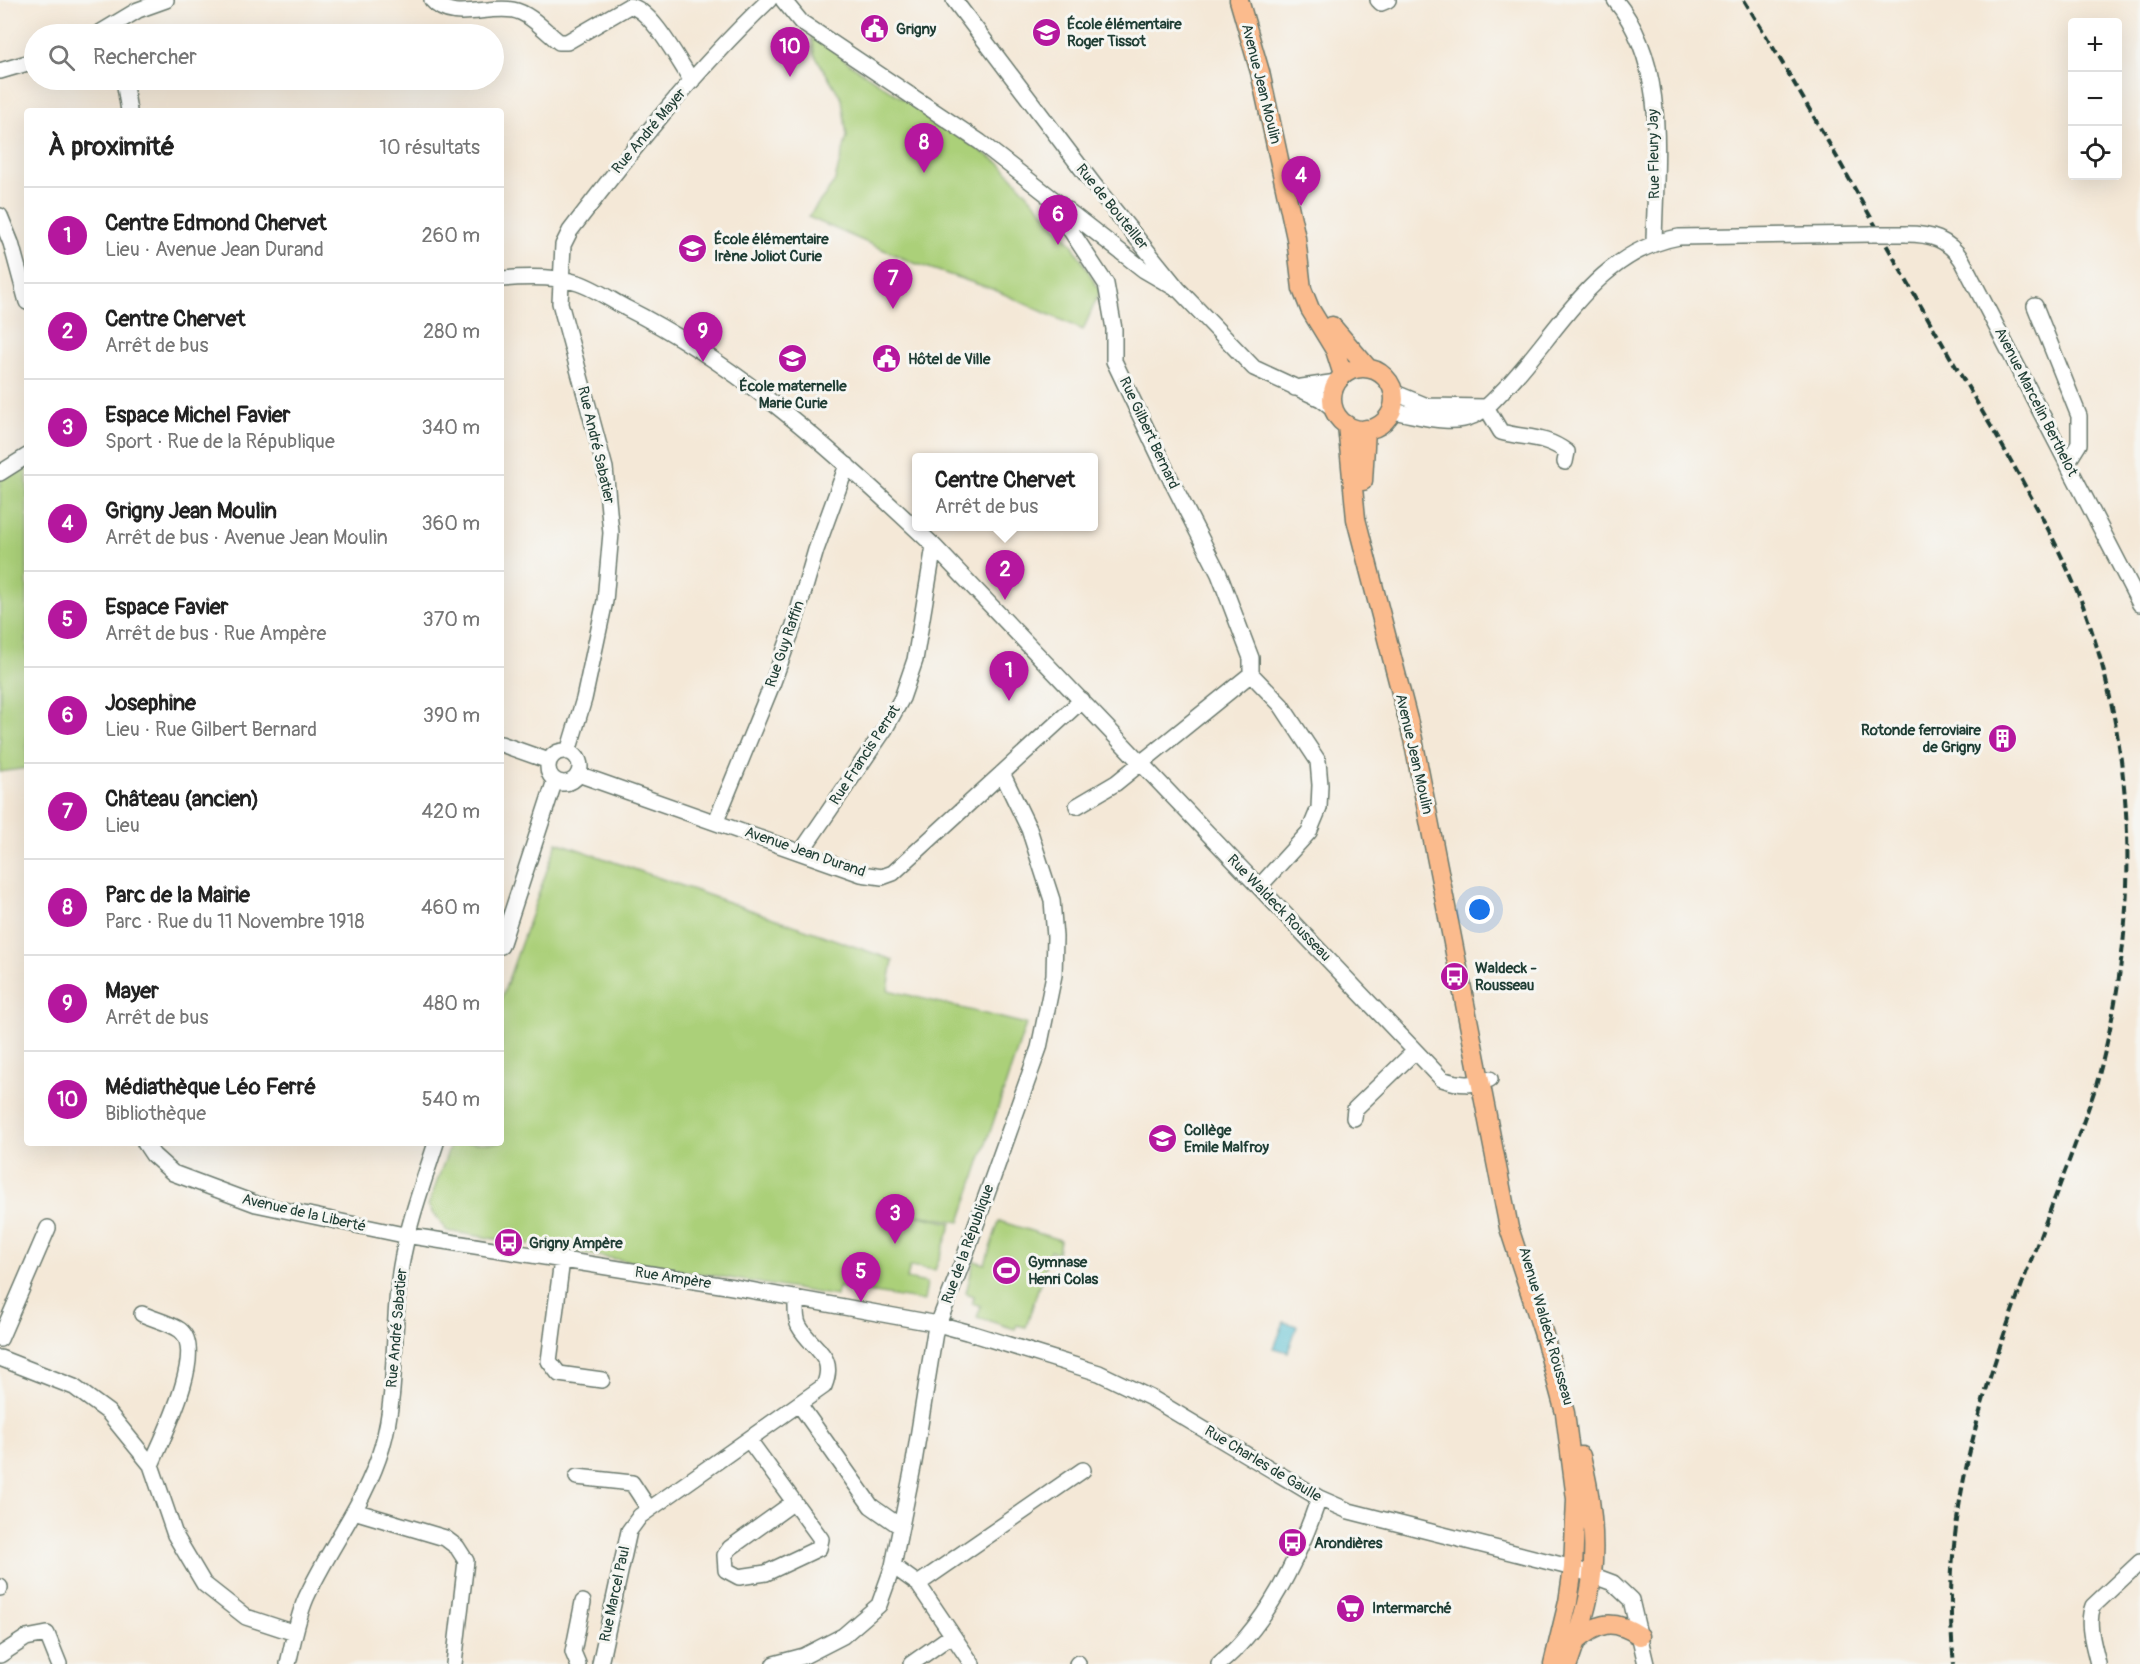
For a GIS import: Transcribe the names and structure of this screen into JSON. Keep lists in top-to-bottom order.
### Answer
{
  "streets": {
    "main road": ["Avenue Jean Moulin", "Avenue Waldeck Rousseau"],
    "street": [
      "Rue André Mayer",
      "Rue Fleury Jay",
      "Rue de Bouteiller",
      "Avenue Marcelin Berthelot",
      "Rue Gilbert Bernard",
      "Rue André Sabatier",
      "Rue Guy Raffin",
      "Rue Francis Perrat",
      "Avenue Jean Durand",
      "Rue Waldeck Rousseau",
      "Avenue de la Liberté",
      "Rue de la République",
      "Rue Ampère",
      "Rue Charles de Gaulle",
      "Rue Marcel Paul"
    ]
  },
  "crossings": [
    ["Avenue Jean Moulin", "Rue de Bouteiller"],
    ["Avenue Jean Moulin", "Rue Waldeck Rousseau"],
    ["Avenue Jean Moulin", "Avenue Waldeck Rousseau"],
    ["Rue André Mayer", "Rue André Sabatier"],
    ["Rue André Mayer", "Rue Waldeck Rousseau"],
    ["Rue Fleury Jay", "Avenue Marcelin Berthelot"],
    ["Rue André Sabatier", "Avenue Jean Durand"],
    ["Rue André Sabatier", "Rue Waldeck Rousseau"],
    ["Rue André Sabatier", "Avenue de la Liberté"],
    ["Rue André Sabatier", "Rue Ampère"],
    ["Rue Guy Raffin", "Avenue Jean Durand"],
    ["Rue Guy Raffin", "Rue Waldeck Rousseau"],
    ["Rue Francis Perrat", "Avenue Jean Durand"],
    ["Rue Francis Perrat", "Rue Waldeck Rousseau"],
    ["Avenue Jean Durand", "Rue Waldeck Rousseau"],
    ["Avenue Jean Durand", "Rue de la République"],
    ["Rue Waldeck Rousseau", "Avenue Waldeck Rousseau"],
    ["Avenue de la Liberté", "Rue Ampère"],
    ["Rue de la République", "Rue Ampère"],
    ["Rue de la République", "Rue Charles de Gaulle"],
    ["Rue Ampère", "Rue Charles de Gaulle"],
    ["Rue Ampère", "Rue Marcel Paul"],
    ["Avenue Waldeck Rousseau", "Rue Charles de Gaulle"]
  ],
  "places": {
    "public building": ["Grigny", "Hôtel de Ville"],
    "school or university": [
      "École élémentaire Roger Tissot",
      "École élémentaire Irène Joliot Curie",
      "École maternelle Marie Curie",
      "Collège Emile Malfroy"
    ],
    "building": ["Rotonde ferroviaire de Grigny"],
    "bus stop": ["Waldeck - Rousseau", "Grigny Ampère", "Arondières"],
    "sports": ["Gymnase Henri Colas"],
    "supermarket": ["Intermarché"]
  },
  "page": {
    "map_buttons": ["+", "−"],
    "search": "Rechercher",
    "pins": [
      "10",
      "8",
      "4",
      "6",
      "7",
      "9",
      "2",
      "1",
      "3",
      "5"
    ],
    "heading": ["À proximité", "10 résultats"],
    "list": [
      {
        "mark": "1",
        "name": "Centre Edmond Chervet",
        "note": "Lieu · Avenue Jean Durand",
        "value": "260 m"
      },
      {
        "mark": "2",
        "name": "Centre Chervet",
        "note": "Arrêt de bus",
        "value": "280 m"
      },
      {
        "mark": "3",
        "name": "Espace Michel Favier",
        "note": "Sport · Rue de la République",
        "value": "340 m"
      },
      {
        "mark": "4",
        "name": "Grigny Jean Moulin",
        "note": "Arrêt de bus · Avenue Jean Moulin",
        "value": "360 m"
      },
      {
        "mark": "5",
        "name": "Espace Favier",
        "note": "Arrêt de bus · Rue Ampère",
        "value": "370 m"
      },
      {
        "mark": "6",
        "name": "Josephine",
        "note": "Lieu · Rue Gilbert Bernard",
        "value": "390 m"
      },
      {
        "mark": "7",
        "name": "Château (ancien)",
        "note": "Lieu",
        "value": "420 m"
      },
      {
        "mark": "8",
        "name": "Parc de la Mairie",
        "note": "Parc · Rue du 11 Novembre 1918",
        "value": "460 m"
      },
      {
        "mark": "9",
        "name": "Mayer",
        "note": "Arrêt de bus",
        "value": "480 m"
      },
      {
        "mark": "10",
        "name": "Médiathèque Léo Ferré",
        "note": "Bibliothèque",
        "value": "540 m"
      }
    ],
    "popup": ["Centre Chervet", "Arrêt de bus"]
  }
}
